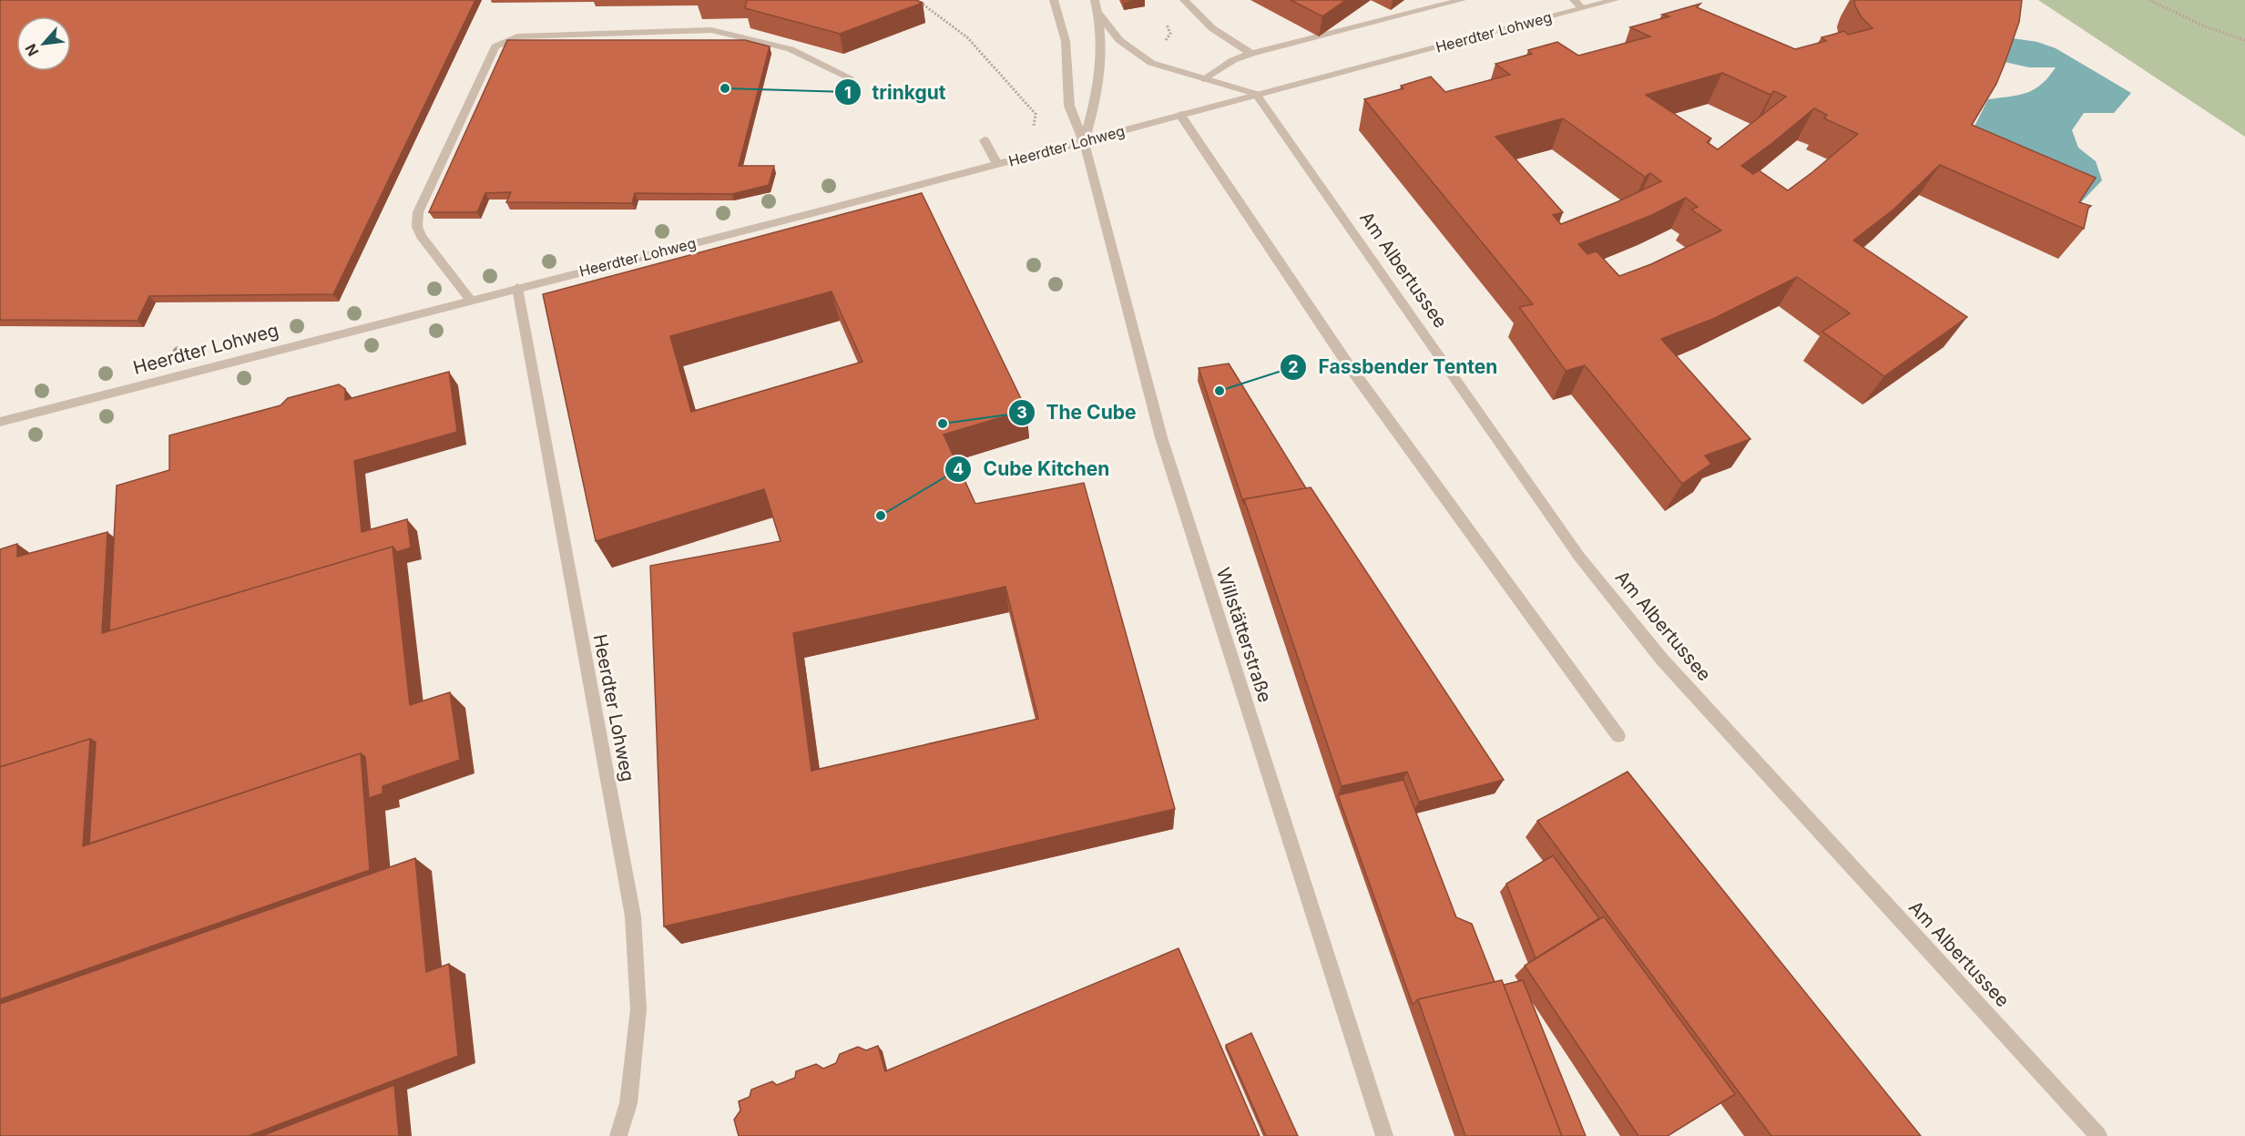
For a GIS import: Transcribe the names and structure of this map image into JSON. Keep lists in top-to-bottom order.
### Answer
{
  "streets": {
    "street": ["Heerdter Lohweg", "Am Albertussee", "Willstätterstraße"]
  },
  "crossings": [
    ["Heerdter Lohweg", "Am Albertussee"],
    ["Heerdter Lohweg", "Willstätterstraße"],
    ["Am Albertussee", "Willstätterstraße"]
  ],
  "places": [
    "trinkgut",
    "Fassbender Tenten",
    "The Cube",
    "Cube Kitchen"
  ],
  "north": "bottom left"
}
